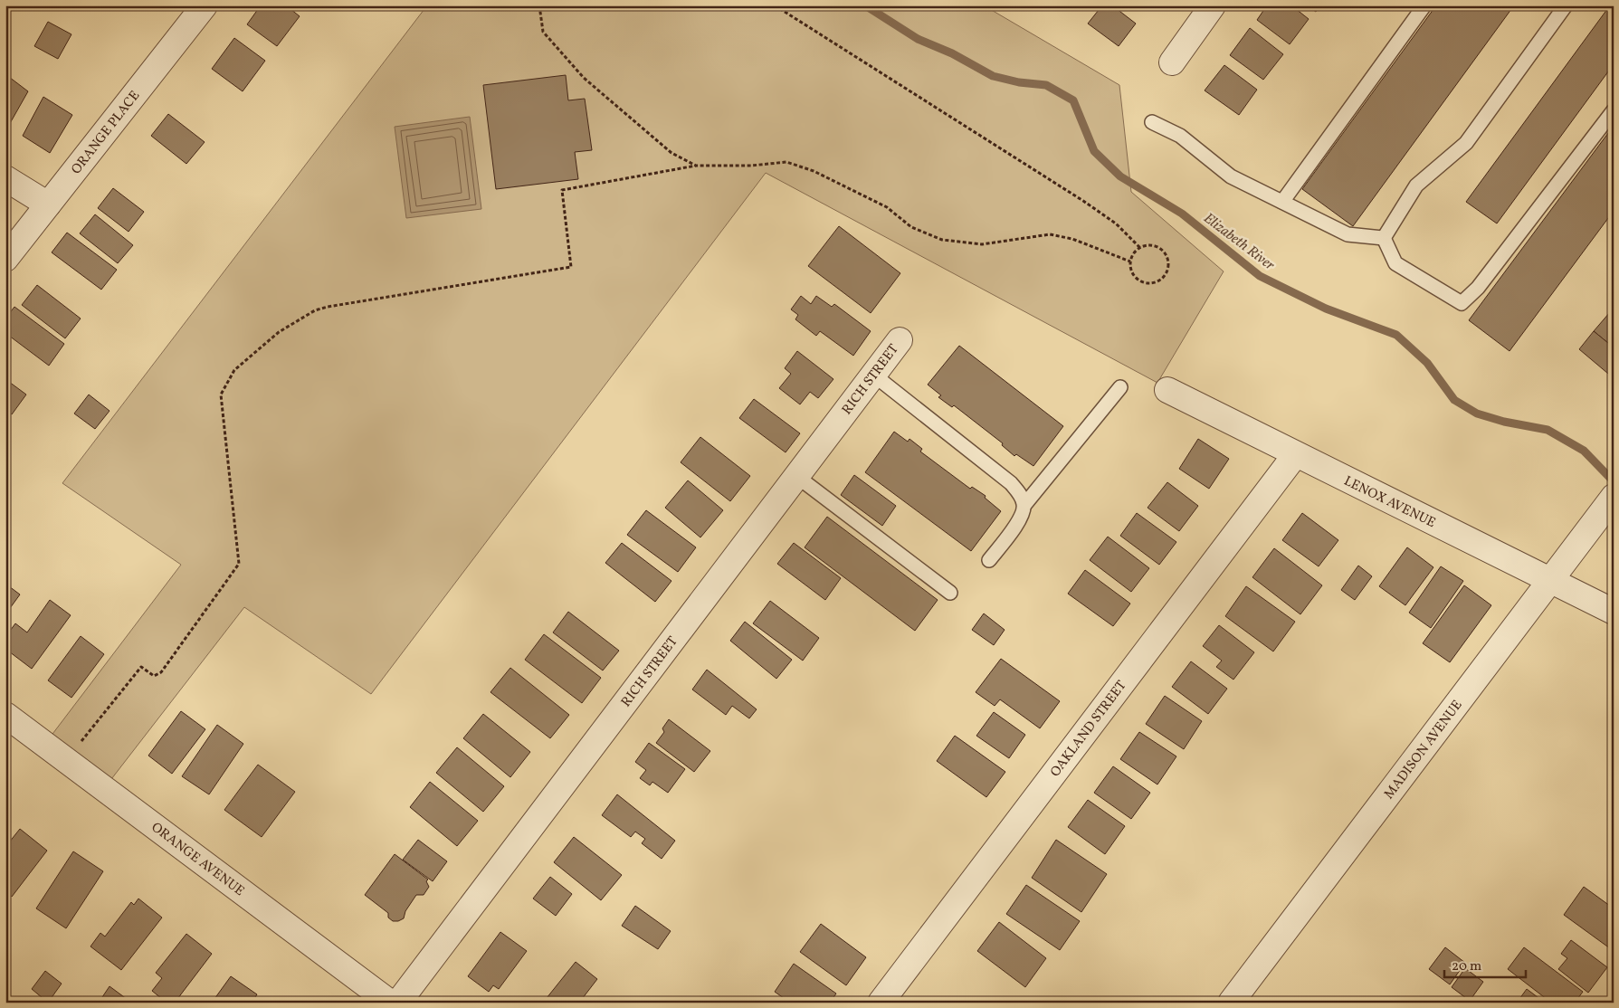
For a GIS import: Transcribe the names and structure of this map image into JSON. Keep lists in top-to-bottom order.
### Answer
{
  "streets": {
    "street": [
      "ORANGE PLACE",
      "RICH STREET",
      "LENOX AVENUE",
      "OAKLAND STREET",
      "MADISON AVENUE",
      "ORANGE AVENUE"
    ]
  },
  "crossings": [
    ["LENOX AVENUE", "OAKLAND STREET"],
    ["LENOX AVENUE", "MADISON AVENUE"]
  ],
  "water": ["Elizabeth River"],
  "scale_bar": "20 m"
}
